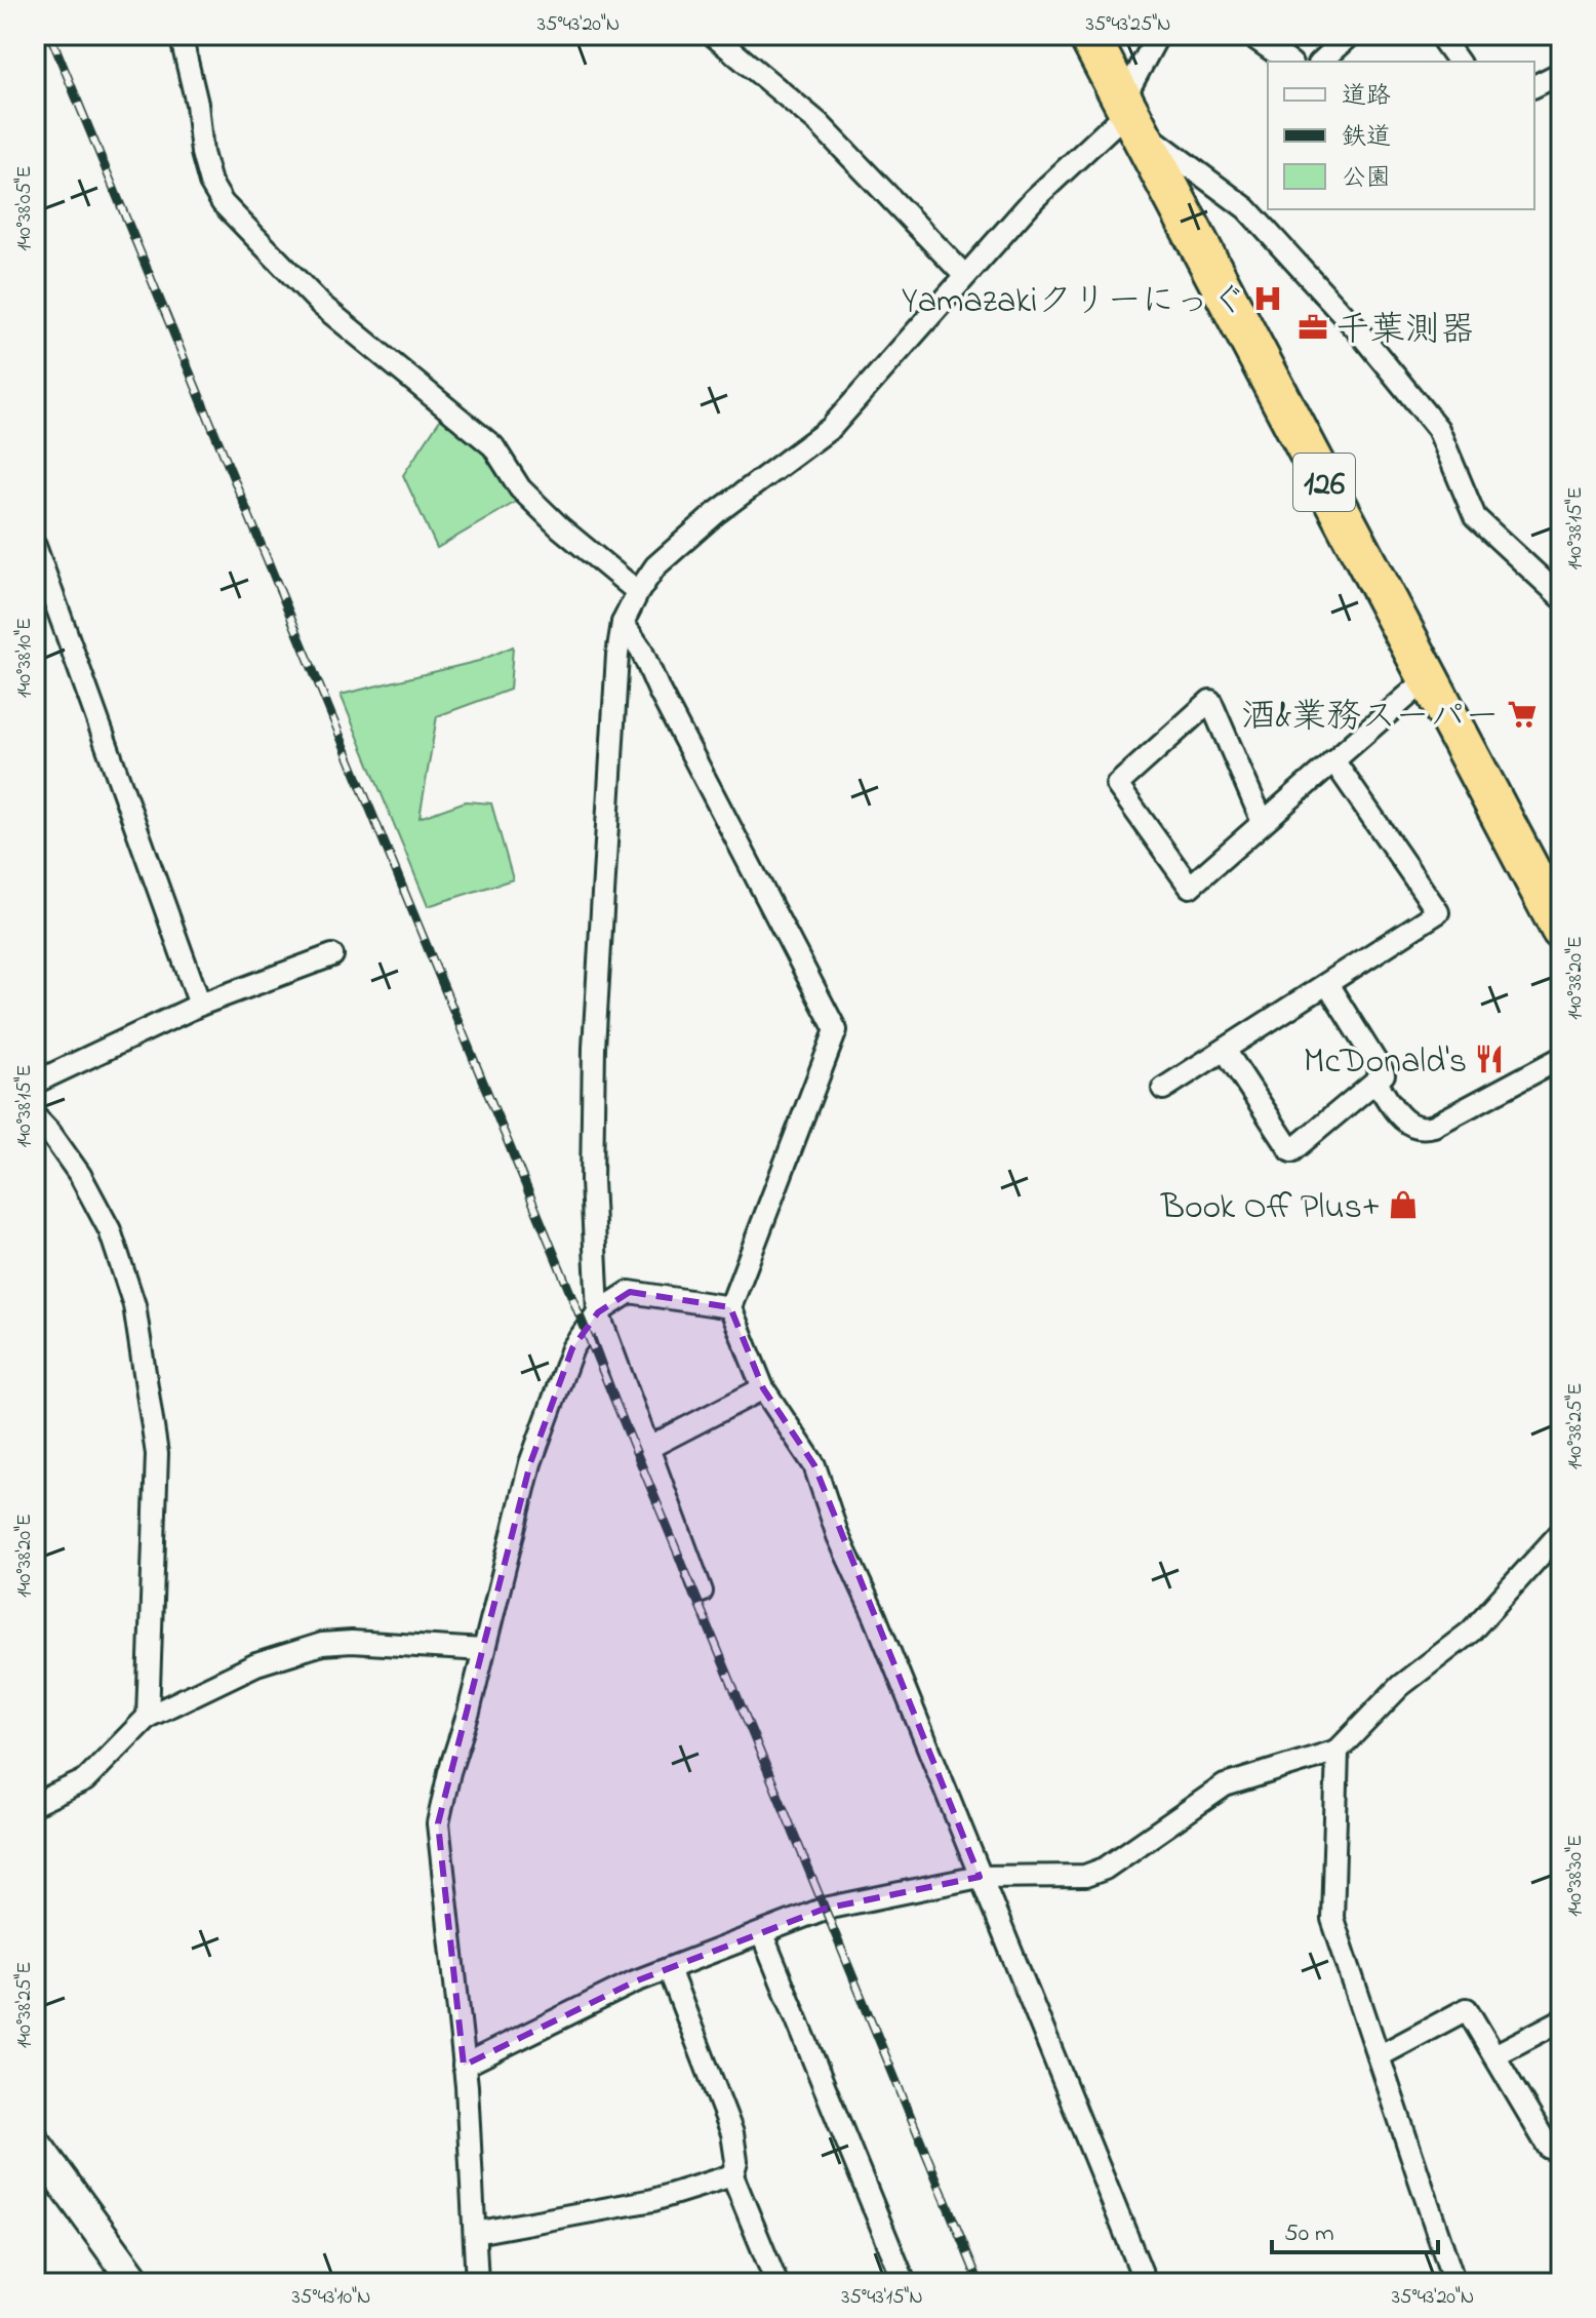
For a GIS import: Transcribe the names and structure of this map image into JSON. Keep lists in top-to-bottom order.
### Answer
{
  "streets": {
    "highway": ["126"]
  },
  "places": {
    "hospital": ["Yamazakiクリーにっぐ"],
    "office": ["千葉測器"],
    "supermarket": ["酒&業務スーパー"],
    "restaurant": ["McDonald's"],
    "shop": ["Book Off Plus+"]
  },
  "legend": ["道路", "鉄道", "公園"],
  "scale_bar": "50 m",
  "coordinates": [
    "35°43'20\"N",
    "35°43'25\"N",
    "140°38'05\"E",
    "140°38'15\"E",
    "140°38'10\"E",
    "140°38'20\"E",
    "140°38'25\"E",
    "140°38'30\"E",
    "35°43'10\"N",
    "35°43'15\"N"
  ]
}
